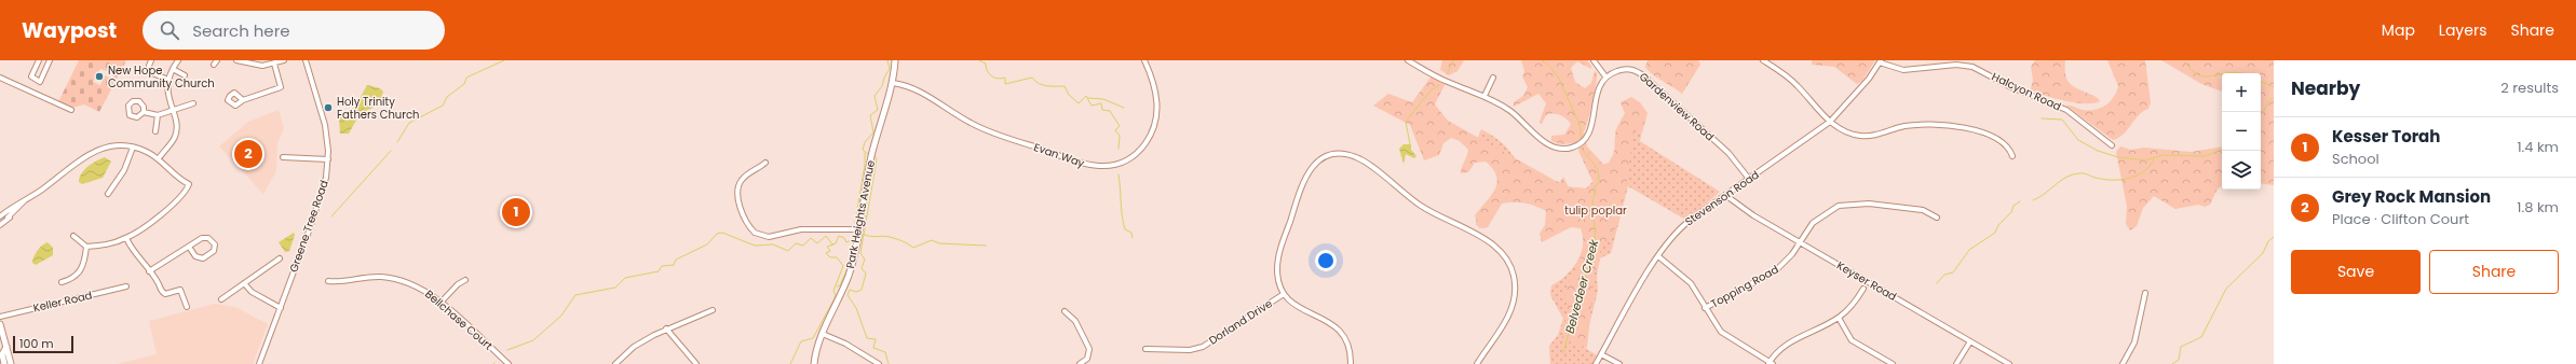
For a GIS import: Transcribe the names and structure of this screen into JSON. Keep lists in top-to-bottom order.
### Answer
{
  "streets": {
    "main road": ["Park Heights Avenue"],
    "street": [
      "Halcyon Road",
      "Gardenview Road",
      "Evan Way",
      "Stevenson Road",
      "Greene Tree Road",
      "Keyser Road",
      "Topping Road",
      "Keller Road",
      "Bellchase Court",
      "Dorland Drive"
    ]
  },
  "crossings": [
    ["Halcyon Road", "Stevenson Road"],
    ["Gardenview Road", "Stevenson Road"],
    ["Evan Way", "Park Heights Avenue"],
    ["Stevenson Road", "Keyser Road"],
    ["Keyser Road", "Topping Road"]
  ],
  "water": ["Belvedeer Creek"],
  "parks": ["tulip poplar"],
  "places": ["New Hope Community Church", "Holy Trinity Fathers Church"],
  "scale_bar": "100 m",
  "page": {
    "header": "Waypost",
    "search": "Search here",
    "nav": ["Map", "Layers", "Share"],
    "heading": ["Nearby", "2 results"],
    "map_buttons": ["+", "−"],
    "list": [
      {
        "mark": "1",
        "name": "Kesser Torah",
        "note": "School",
        "value": "1.4 km"
      },
      {
        "mark": "2",
        "name": "Grey Rock Mansion",
        "note": "Place · Clifton Court",
        "value": "1.8 km"
      }
    ],
    "pins": ["2", "1"],
    "buttons": ["Save", "Share"],
    "scale": "100 m"
  }
}
